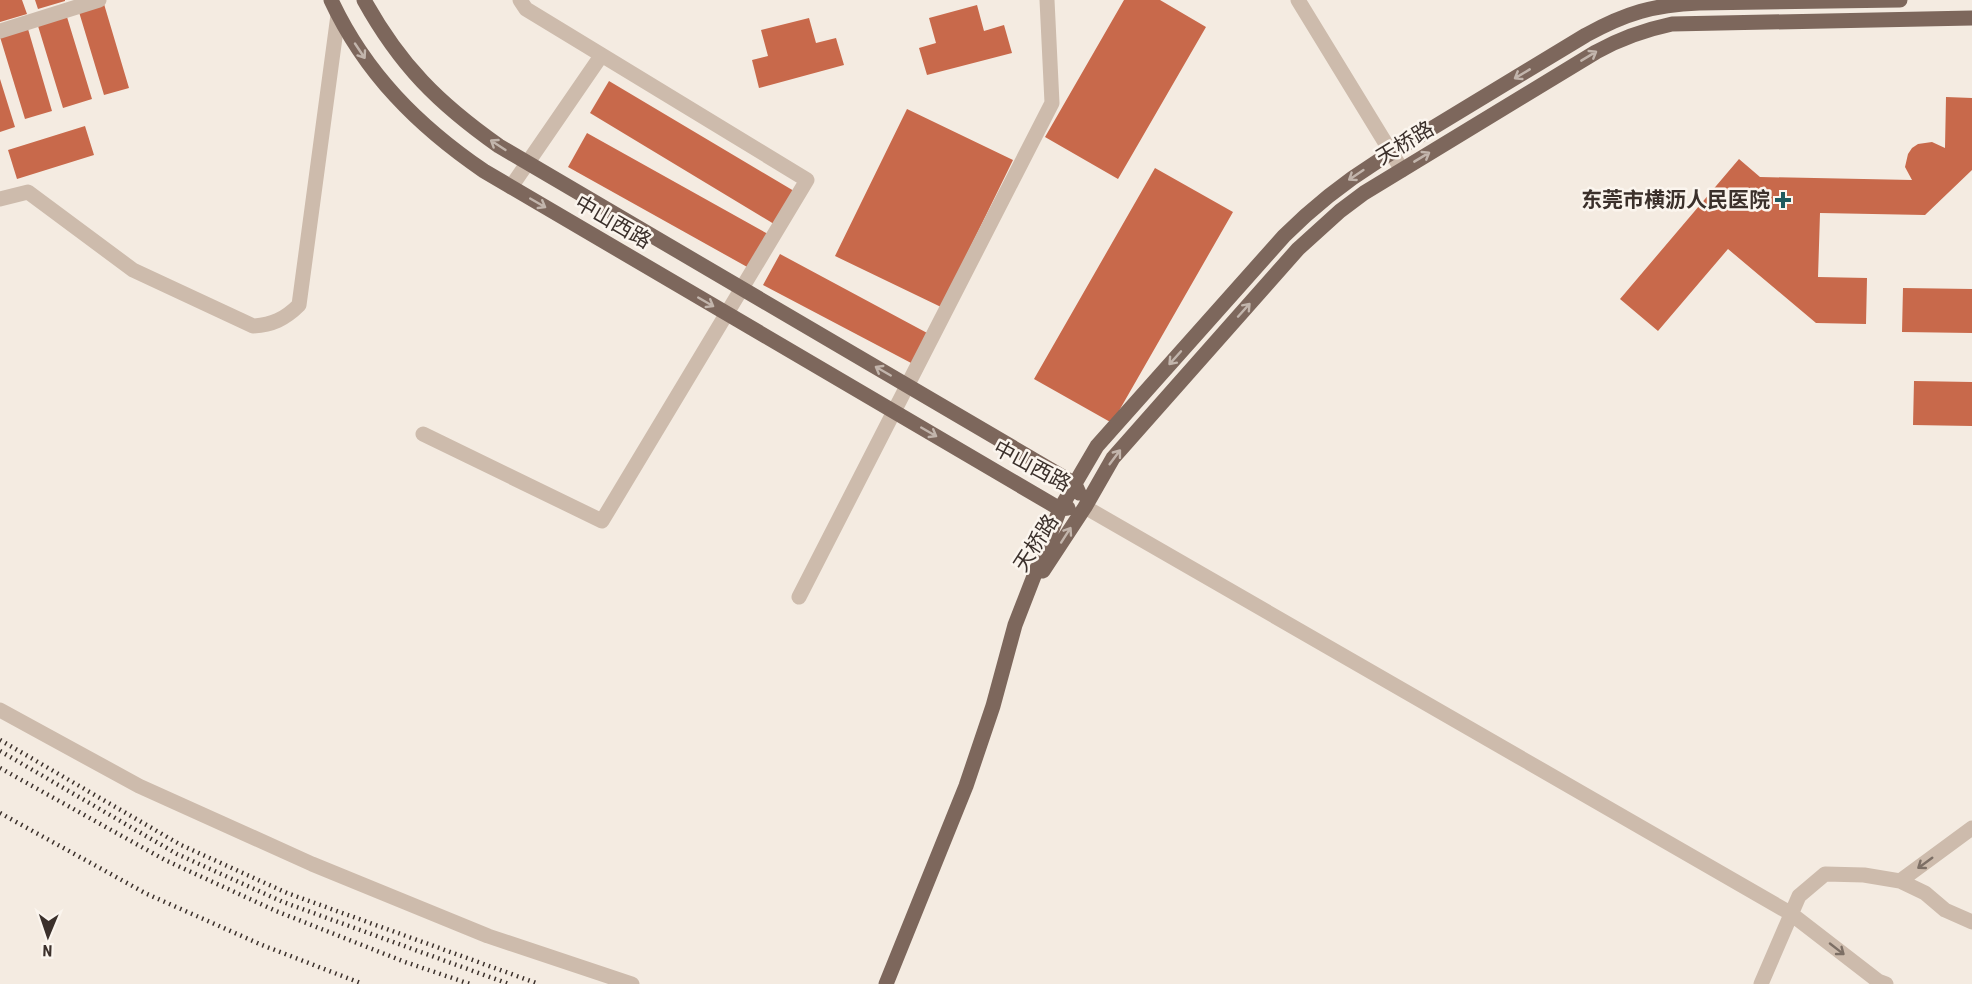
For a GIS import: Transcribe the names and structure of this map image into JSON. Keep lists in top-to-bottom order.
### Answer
{
  "streets": {
    "main road": ["天桥路", "中山西路"]
  },
  "crossings": [
    ["天桥路", "中山西路"]
  ],
  "places": {
    "health": ["东莞市横沥人民医院"]
  },
  "north": "bottom"
}
